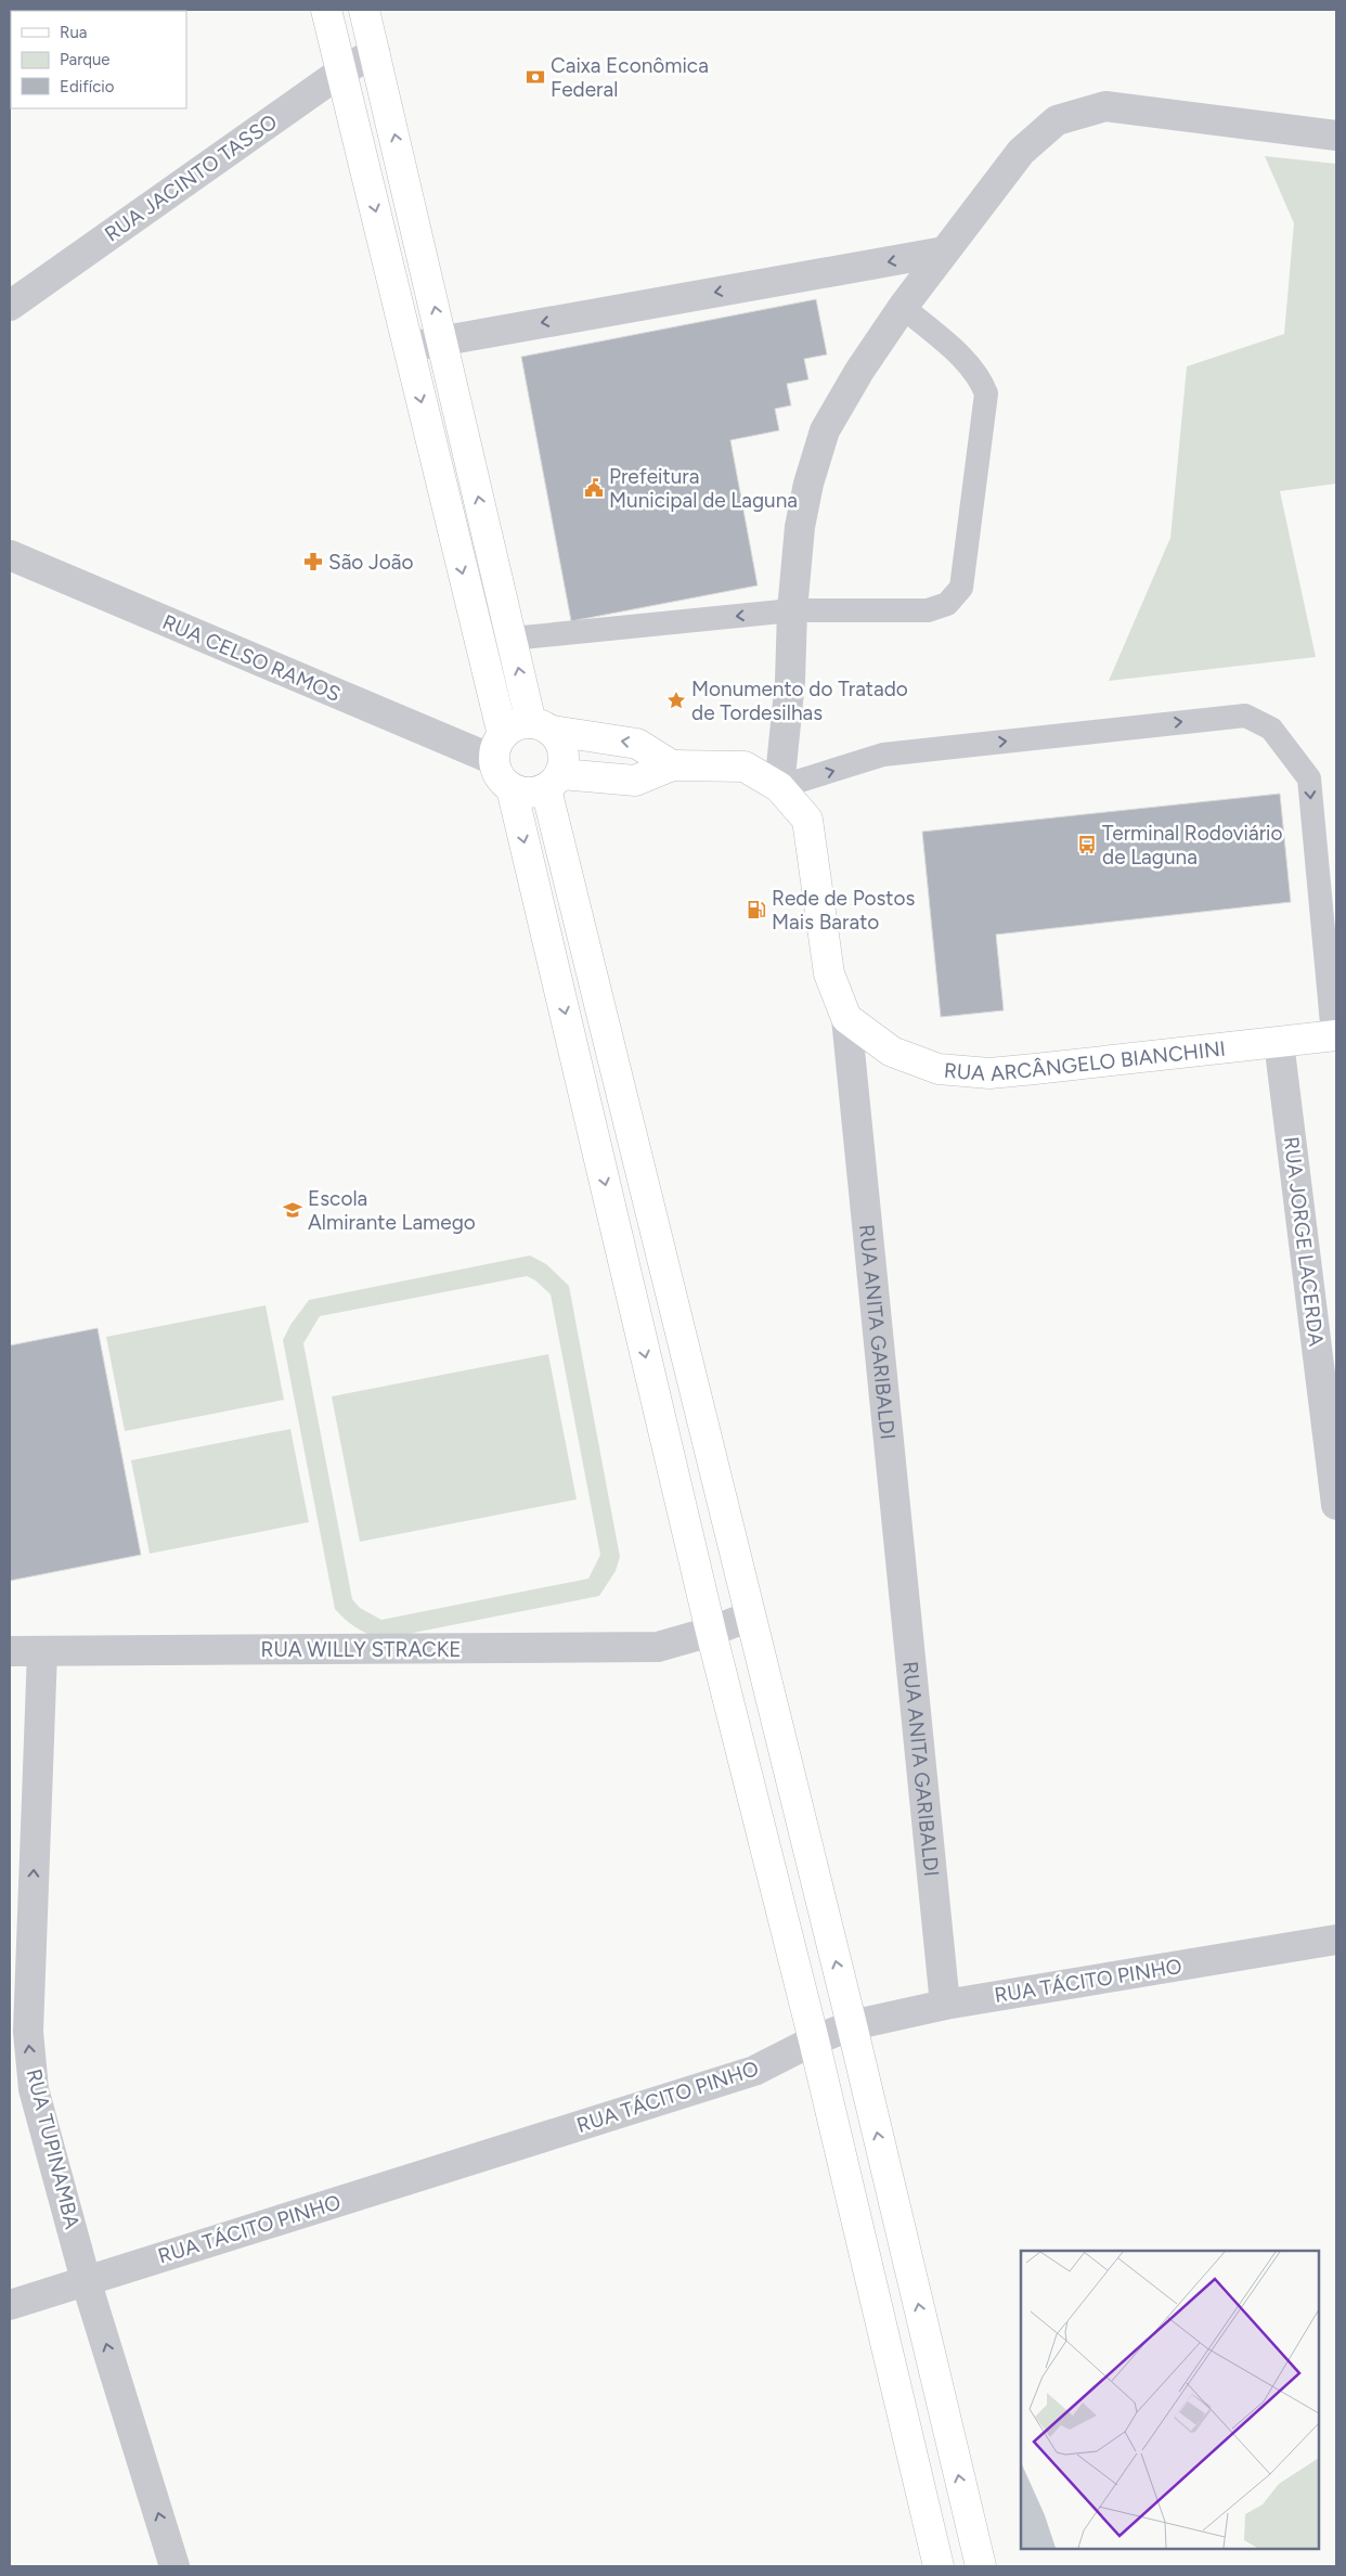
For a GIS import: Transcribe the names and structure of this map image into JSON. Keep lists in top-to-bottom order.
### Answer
{
  "streets": {
    "street": [
      "RUA JACINTO TASSO",
      "RUA CELSO RAMOS",
      "RUA ARCÂNGELO BIANCHINI",
      "RUA JORGE LACERDA",
      "RUA ANITA GARIBALDI",
      "RUA WILLY STRACKE",
      "RUA TÁCITO PINHO",
      "RUA TUPINAMBA"
    ]
  },
  "crossings": [
    ["RUA CELSO RAMOS", "RUA ANITA GARIBALDI"],
    ["RUA ARCÂNGELO BIANCHINI", "RUA JORGE LACERDA"],
    ["RUA ARCÂNGELO BIANCHINI", "RUA ANITA GARIBALDI"],
    ["RUA ANITA GARIBALDI", "RUA TÁCITO PINHO"],
    ["RUA WILLY STRACKE", "RUA TUPINAMBA"],
    ["RUA TÁCITO PINHO", "RUA TUPINAMBA"]
  ],
  "one_way": ["RUA TUPINAMBA"],
  "places": {
    "bank": ["Caixa Econômica Federal"],
    "public building": ["Prefeitura Municipal de Laguna"],
    "pharmacy": ["São João"],
    "place": ["Monumento do Tratado de Tordesilhas"],
    "bus stop": ["Terminal Rodoviário de Laguna"],
    "fuel station": ["Rede de Postos Mais Barato"],
    "school or university": ["Escola Almirante Lamego"]
  },
  "legend": ["Rua", "Parque", "Edifício"]
}
